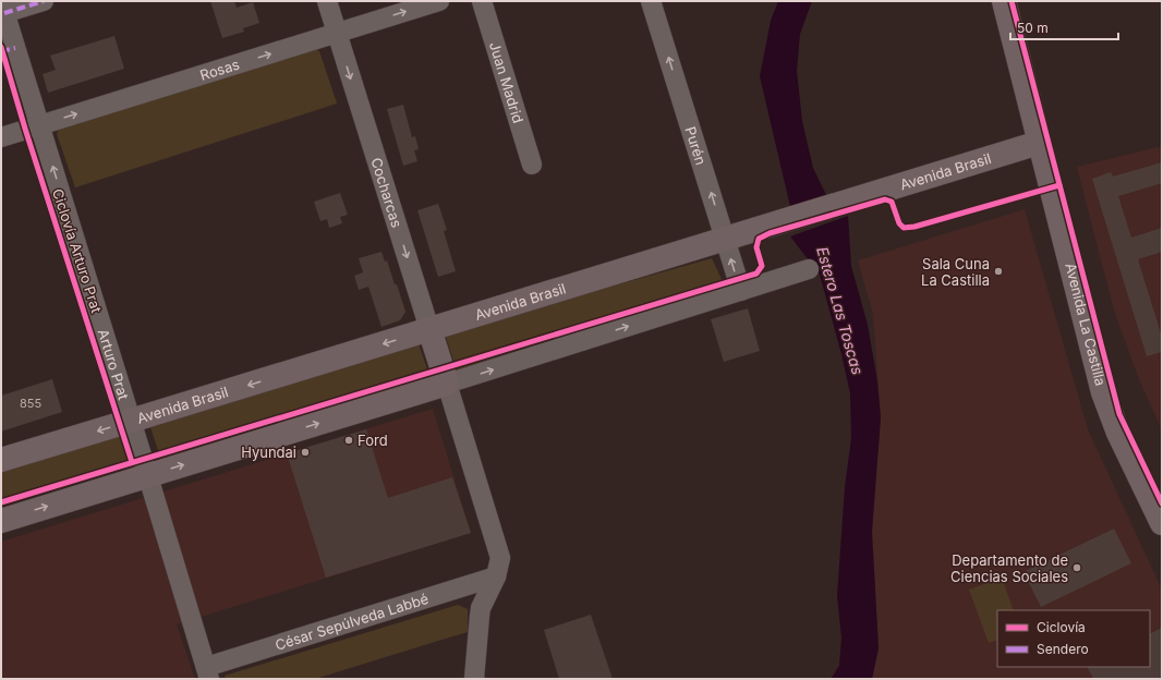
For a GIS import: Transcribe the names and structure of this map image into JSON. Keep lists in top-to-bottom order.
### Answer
{
  "streets": {
    "main road": ["Avenida Brasil", "Cocharcas", "Avenida La Castilla"],
    "street": [
      "Rosas",
      "Juan Madrid",
      "Purén",
      "Arturo Prat",
      "César Sepúlveda Labbé"
    ],
    "cycle path": ["Ciclovía Arturo Prat"]
  },
  "crossings": [
    ["Rosas", "Cocharcas"],
    ["Rosas", "Arturo Prat"],
    ["Purén", "Avenida Brasil"],
    ["Avenida Brasil", "Cocharcas"],
    ["Avenida Brasil", "Avenida La Castilla"],
    ["Avenida Brasil", "Arturo Prat"],
    ["Arturo Prat", "César Sepúlveda Labbé"]
  ],
  "one_way": [
    "Rosas",
    "Purén",
    "Cocharcas",
    "Arturo Prat"
  ],
  "water": ["Estero Las Toscas"],
  "places": [
    "Sala Cuna La Castilla",
    "Ford",
    "Hyundai",
    "Departamento de Ciencias Sociales"
  ],
  "house_numbers": ["855"],
  "legend": ["Ciclovía", "Sendero"],
  "scale_bar": "50 m"
}
